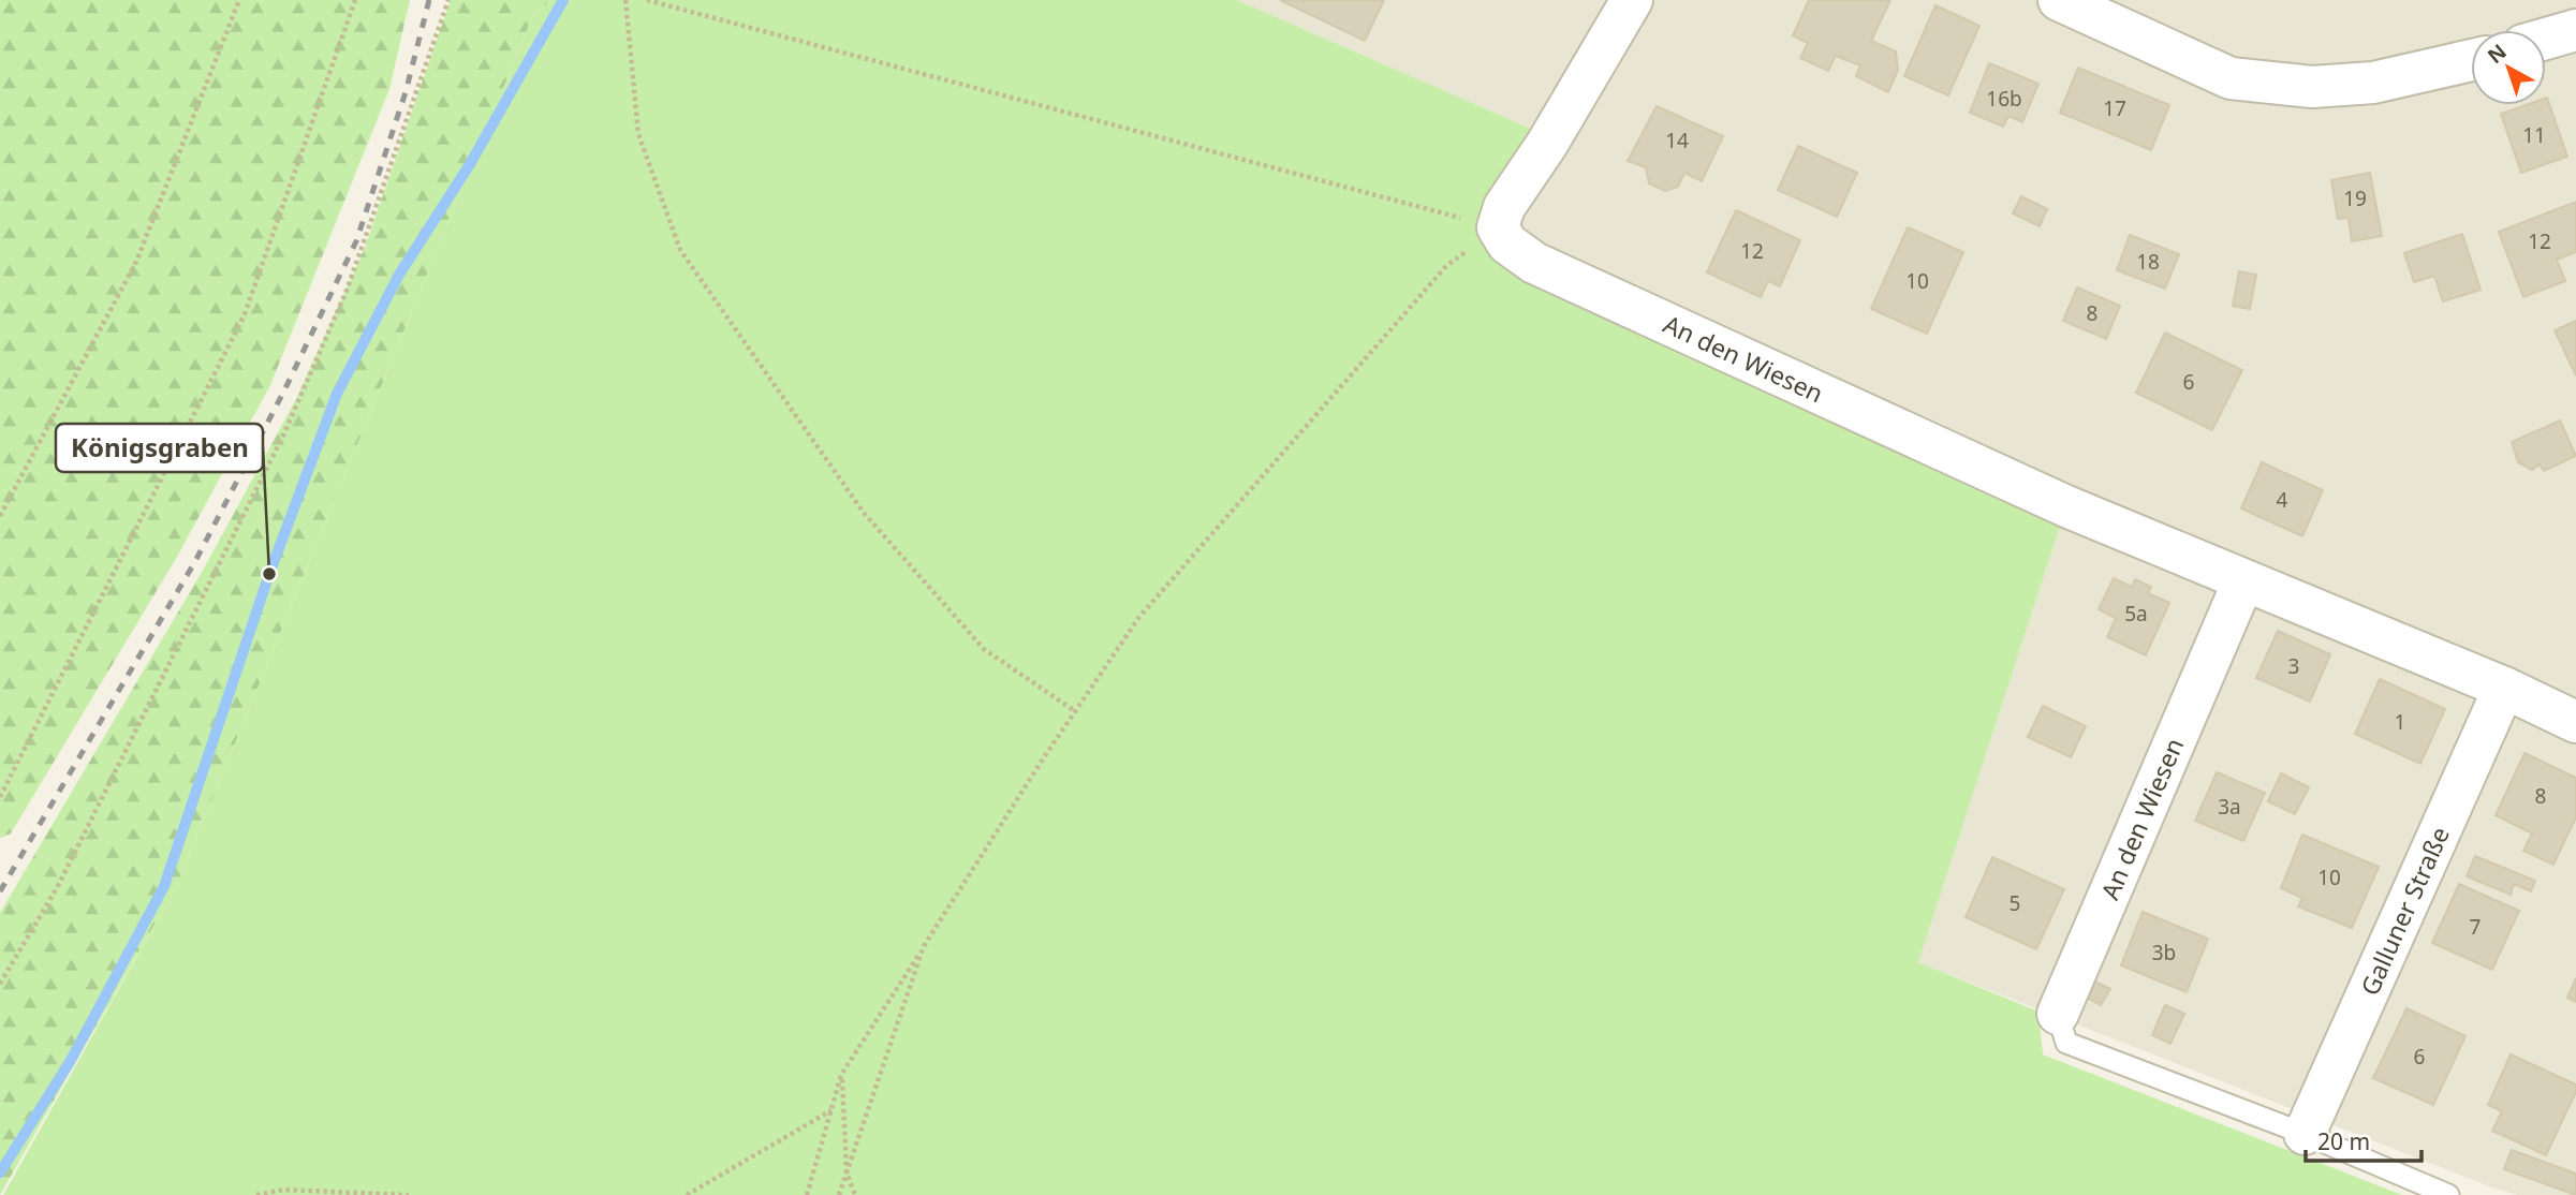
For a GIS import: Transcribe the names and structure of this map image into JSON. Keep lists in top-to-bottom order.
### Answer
{
  "streets": {
    "street": ["An den Wiesen", "Galluner Straße"]
  },
  "crossings": [
    ["An den Wiesen", "Galluner Straße"]
  ],
  "places": ["Königsgraben"],
  "house_numbers": [
    "16b",
    "17",
    "11",
    "14",
    "19",
    "12",
    "12",
    "18",
    "10",
    "8",
    "6",
    "4",
    "5a",
    "3",
    "1",
    "8",
    "3a",
    "10",
    "5",
    "7",
    "3b",
    "6"
  ],
  "scale_bar": "20 m",
  "north": "top left"
}
